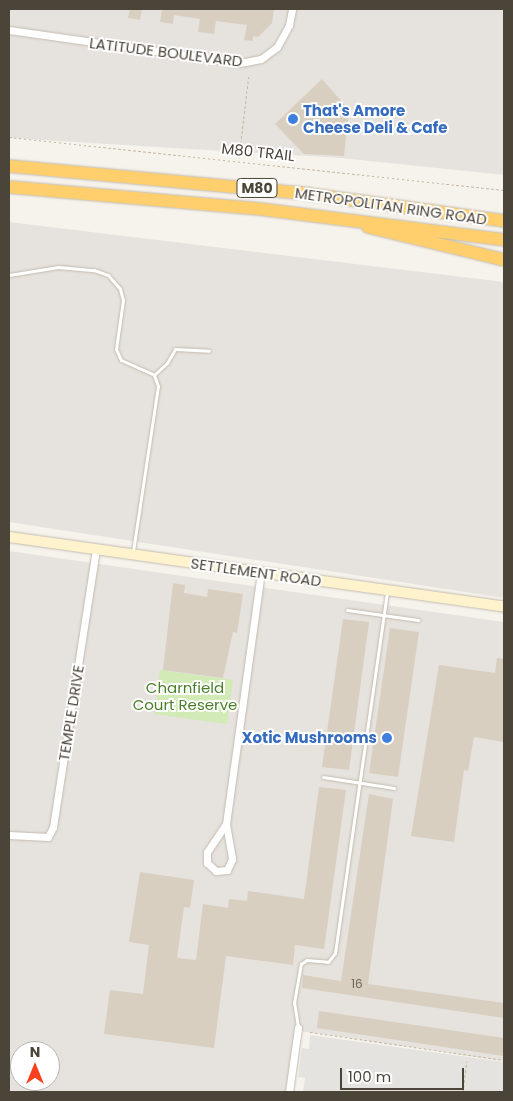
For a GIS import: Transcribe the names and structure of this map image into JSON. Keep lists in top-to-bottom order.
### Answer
{
  "streets": {
    "highway": ["M80", "METROPOLITAN RING ROAD"],
    "main road": ["SETTLEMENT ROAD"],
    "street": ["LATITUDE BOULEVARD", "TEMPLE DRIVE"],
    "path": ["M80 TRAIL"]
  },
  "crossings": [
    ["SETTLEMENT ROAD", "TEMPLE DRIVE"]
  ],
  "parks": ["Charnfield Court Reserve"],
  "places": ["That's Amore Cheese Deli & Cafe", "Xotic Mushrooms"],
  "house_numbers": ["16"],
  "scale_bar": "100 m",
  "north": "top"
}
